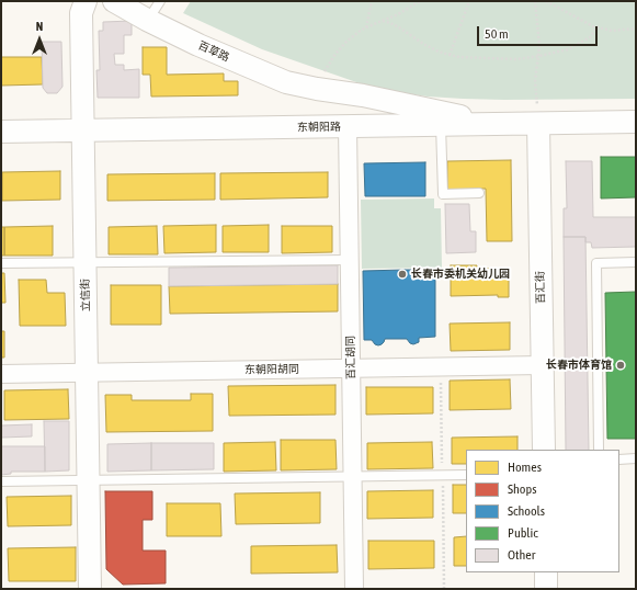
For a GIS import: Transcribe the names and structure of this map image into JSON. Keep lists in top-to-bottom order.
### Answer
{
  "streets": {
    "street": [
      "百草路",
      "东朝阳路",
      "百汇街",
      "立信街",
      "百汇胡同",
      "东朝阳胡同"
    ]
  },
  "crossings": [
    ["东朝阳路", "百汇街"],
    ["东朝阳路", "立信街"],
    ["东朝阳路", "百汇胡同"],
    ["百汇街", "东朝阳胡同"],
    ["立信街", "东朝阳胡同"],
    ["百汇胡同", "东朝阳胡同"]
  ],
  "places": ["长春市委机关幼儿园", "长春市体育馆"],
  "legend": [
    "Homes",
    "Shops",
    "Schools",
    "Public",
    "Other"
  ],
  "scale_bar": "50 m",
  "north": "top"
}
